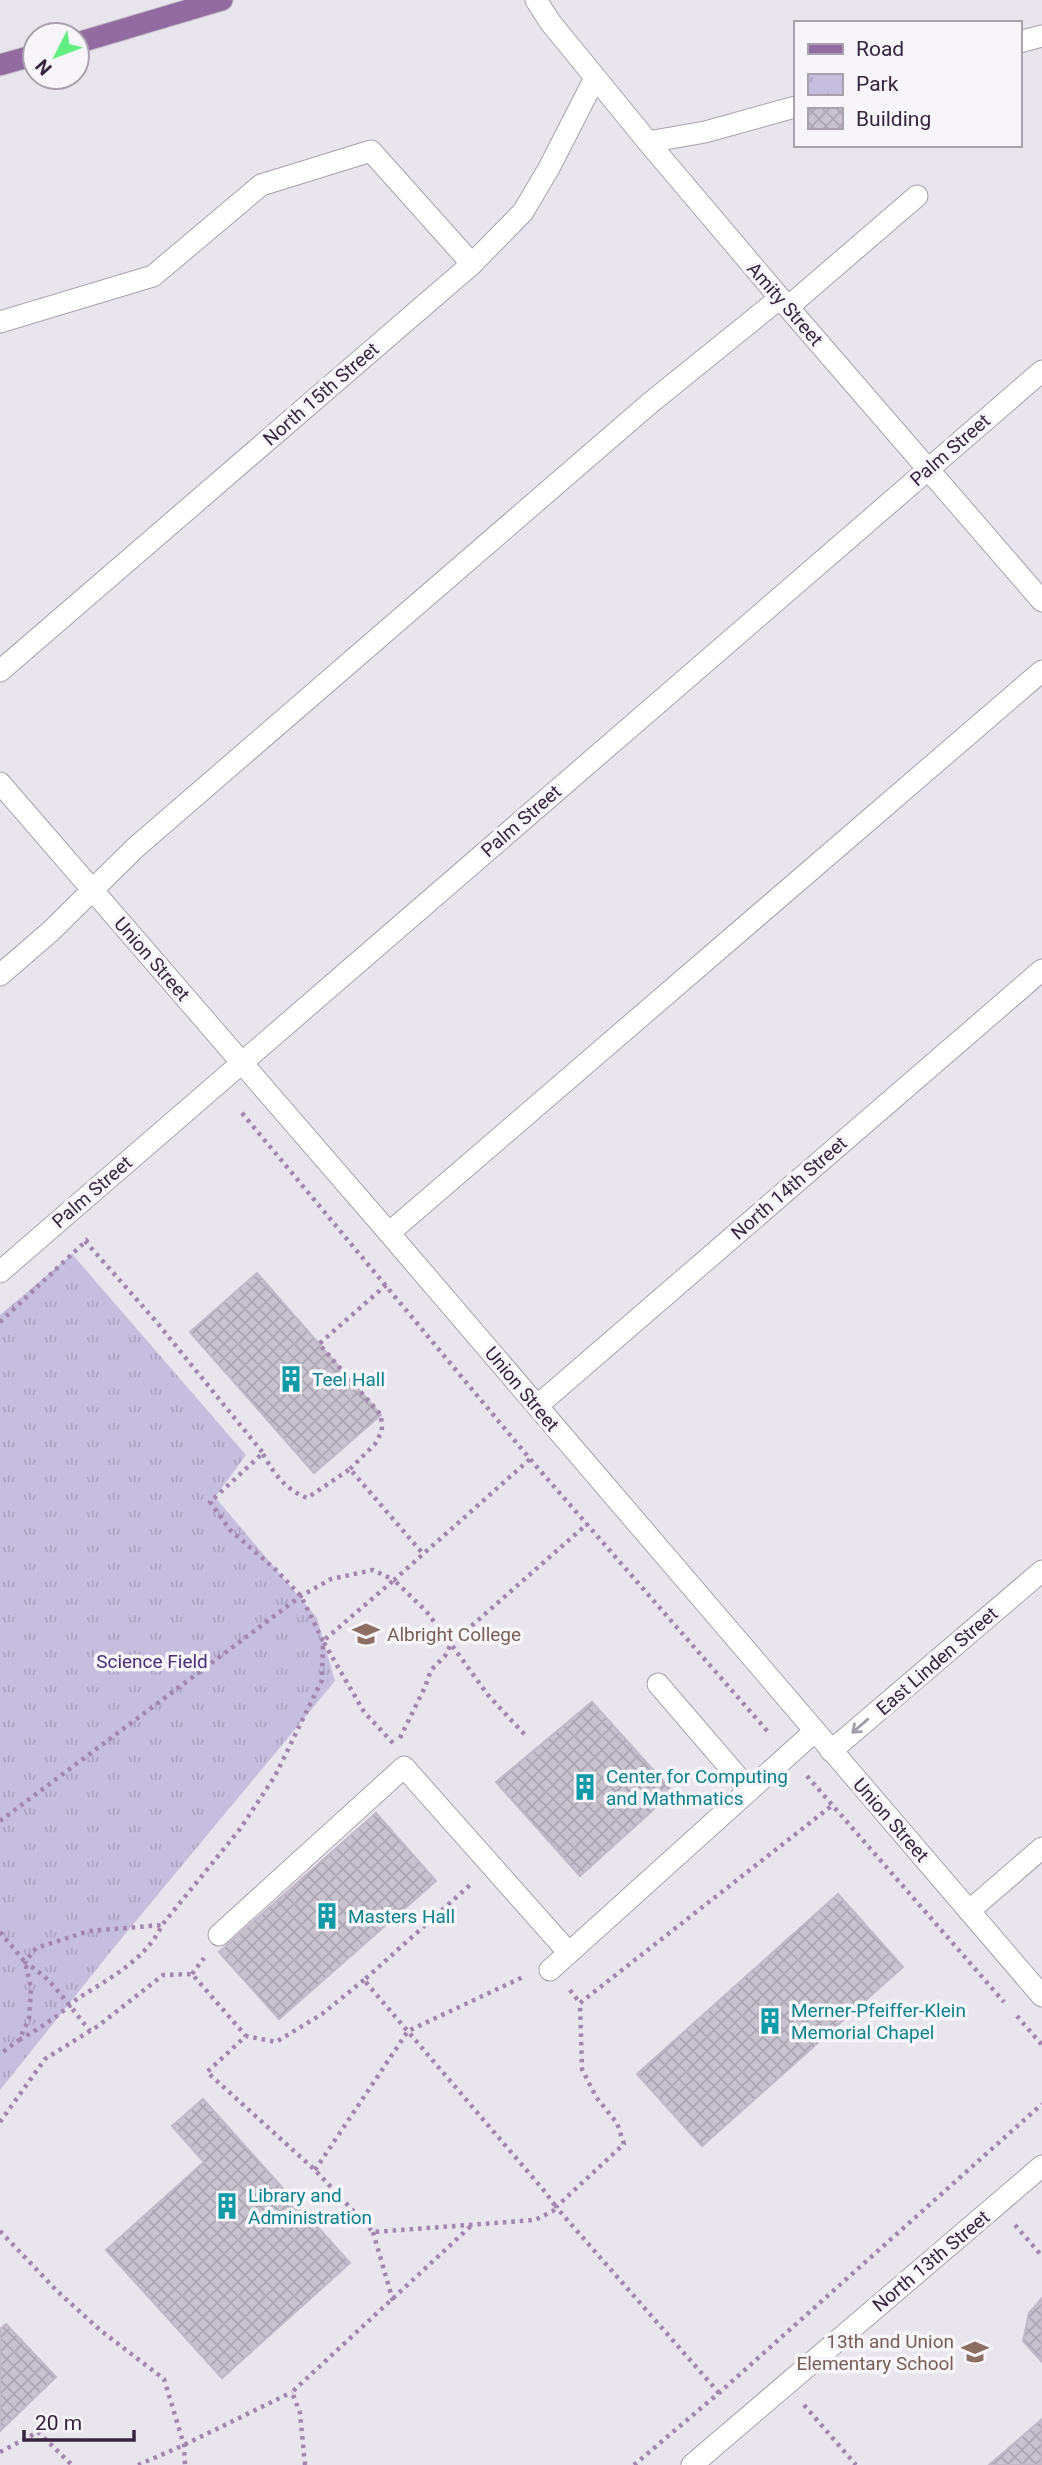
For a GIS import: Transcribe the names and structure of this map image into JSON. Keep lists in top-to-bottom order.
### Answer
{
  "streets": {
    "street": [
      "Amity Street",
      "North 15th Street",
      "Palm Street",
      "Union Street",
      "North 14th Street",
      "East Linden Street",
      "North 13th Street"
    ]
  },
  "crossings": [
    ["Amity Street", "North 15th Street"],
    ["Amity Street", "Palm Street"],
    ["Palm Street", "Union Street"],
    ["Union Street", "North 14th Street"],
    ["Union Street", "East Linden Street"]
  ],
  "one_way": ["East Linden Street"],
  "parks": ["Science Field"],
  "places": {
    "building": [
      "Teel Hall",
      "Center for Computing and Mathmatics",
      "Masters Hall",
      "Merner-Pfeiffer-Klein Memorial Chapel",
      "Library and Administration"
    ],
    "school or university": ["Albright College", "13th and Union Elementary School"]
  },
  "legend": ["Road", "Park", "Building"],
  "scale_bar": "20 m",
  "north": "bottom left"
}
